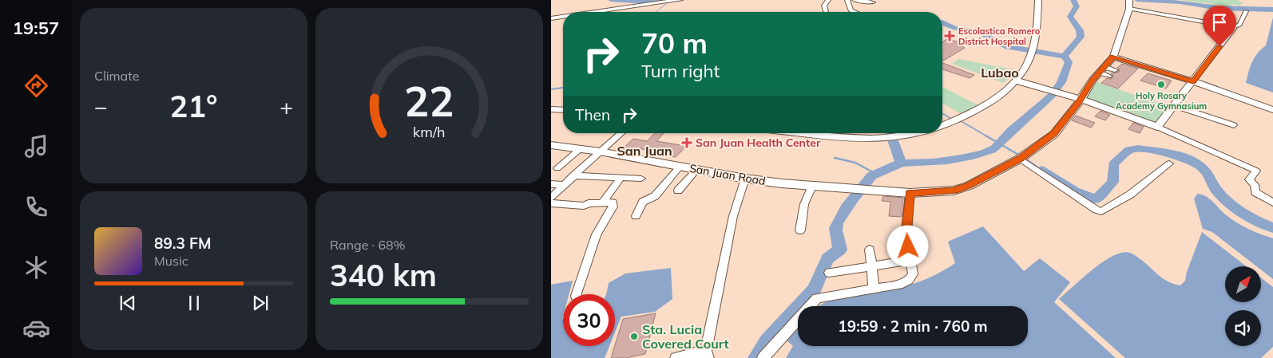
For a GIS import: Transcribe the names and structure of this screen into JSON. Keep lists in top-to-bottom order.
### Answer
{
  "streets": {
    "main road": ["San Juan Road"]
  },
  "districts": ["Lubao", "San Juan"],
  "places": {
    "health": ["Escolastica Romero District Hospital", "San Juan Health Center"],
    "other": ["Holy Rosary Academy Gymnasium", "Sta. Lucia Covered Court"]
  },
  "north": "top right",
  "page": {
    "tabs": "19:57",
    "tile": [
      "Climate",
      ["Range · 68%", "340 km"]
    ],
    "turn": ["70 m", "Turn right"],
    "heat": ["−", "21°", "+"],
    "then": "Then",
    "song": ["89.3 FM", "Music"],
    "limit": "30",
    "trip": "19:59 · 2 min · 760 m",
    "gauge": ["22", "km/h"]
  }
}
